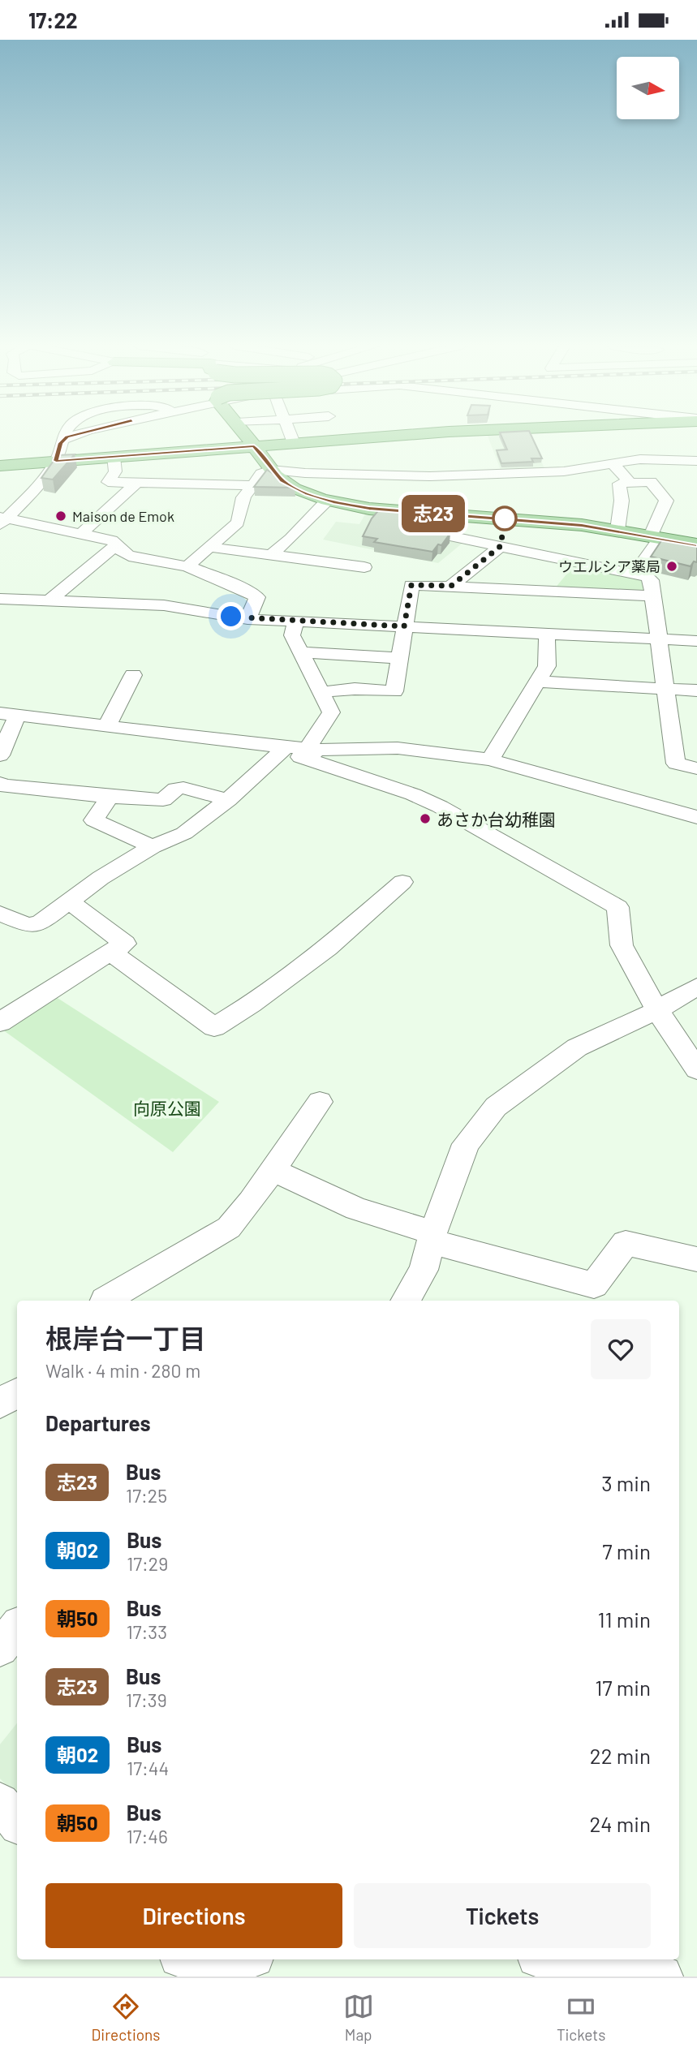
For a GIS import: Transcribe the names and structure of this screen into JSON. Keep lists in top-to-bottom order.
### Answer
{
  "parks": ["向原公園"],
  "places": ["Maison de Emok", "ウエルシア薬局", "あさか台幼稚園"],
  "lines": ["bus line 志23"],
  "north": "right",
  "page": {
    "status": "17:22",
    "on_map": "志23",
    "heading": [
      ["根岸台一丁目", "Walk · 4 min · 280 m"],
      "Departures"
    ],
    "list": [
      {
        "mark": "志23",
        "name": "Bus",
        "note": "17:25",
        "value": "3 min"
      },
      {
        "mark": "朝02",
        "name": "Bus",
        "note": "17:29",
        "value": "7 min"
      },
      {
        "mark": "朝50",
        "name": "Bus",
        "note": "17:33",
        "value": "11 min"
      },
      {
        "mark": "志23",
        "name": "Bus",
        "note": "17:39",
        "value": "17 min"
      },
      {
        "mark": "朝02",
        "name": "Bus",
        "note": "17:44",
        "value": "22 min"
      },
      {
        "mark": "朝50",
        "name": "Bus",
        "note": "17:46",
        "value": "24 min"
      }
    ],
    "buttons": ["Directions", "Tickets"],
    "tabs": ["Directions", "Map", "Tickets"]
  }
}
